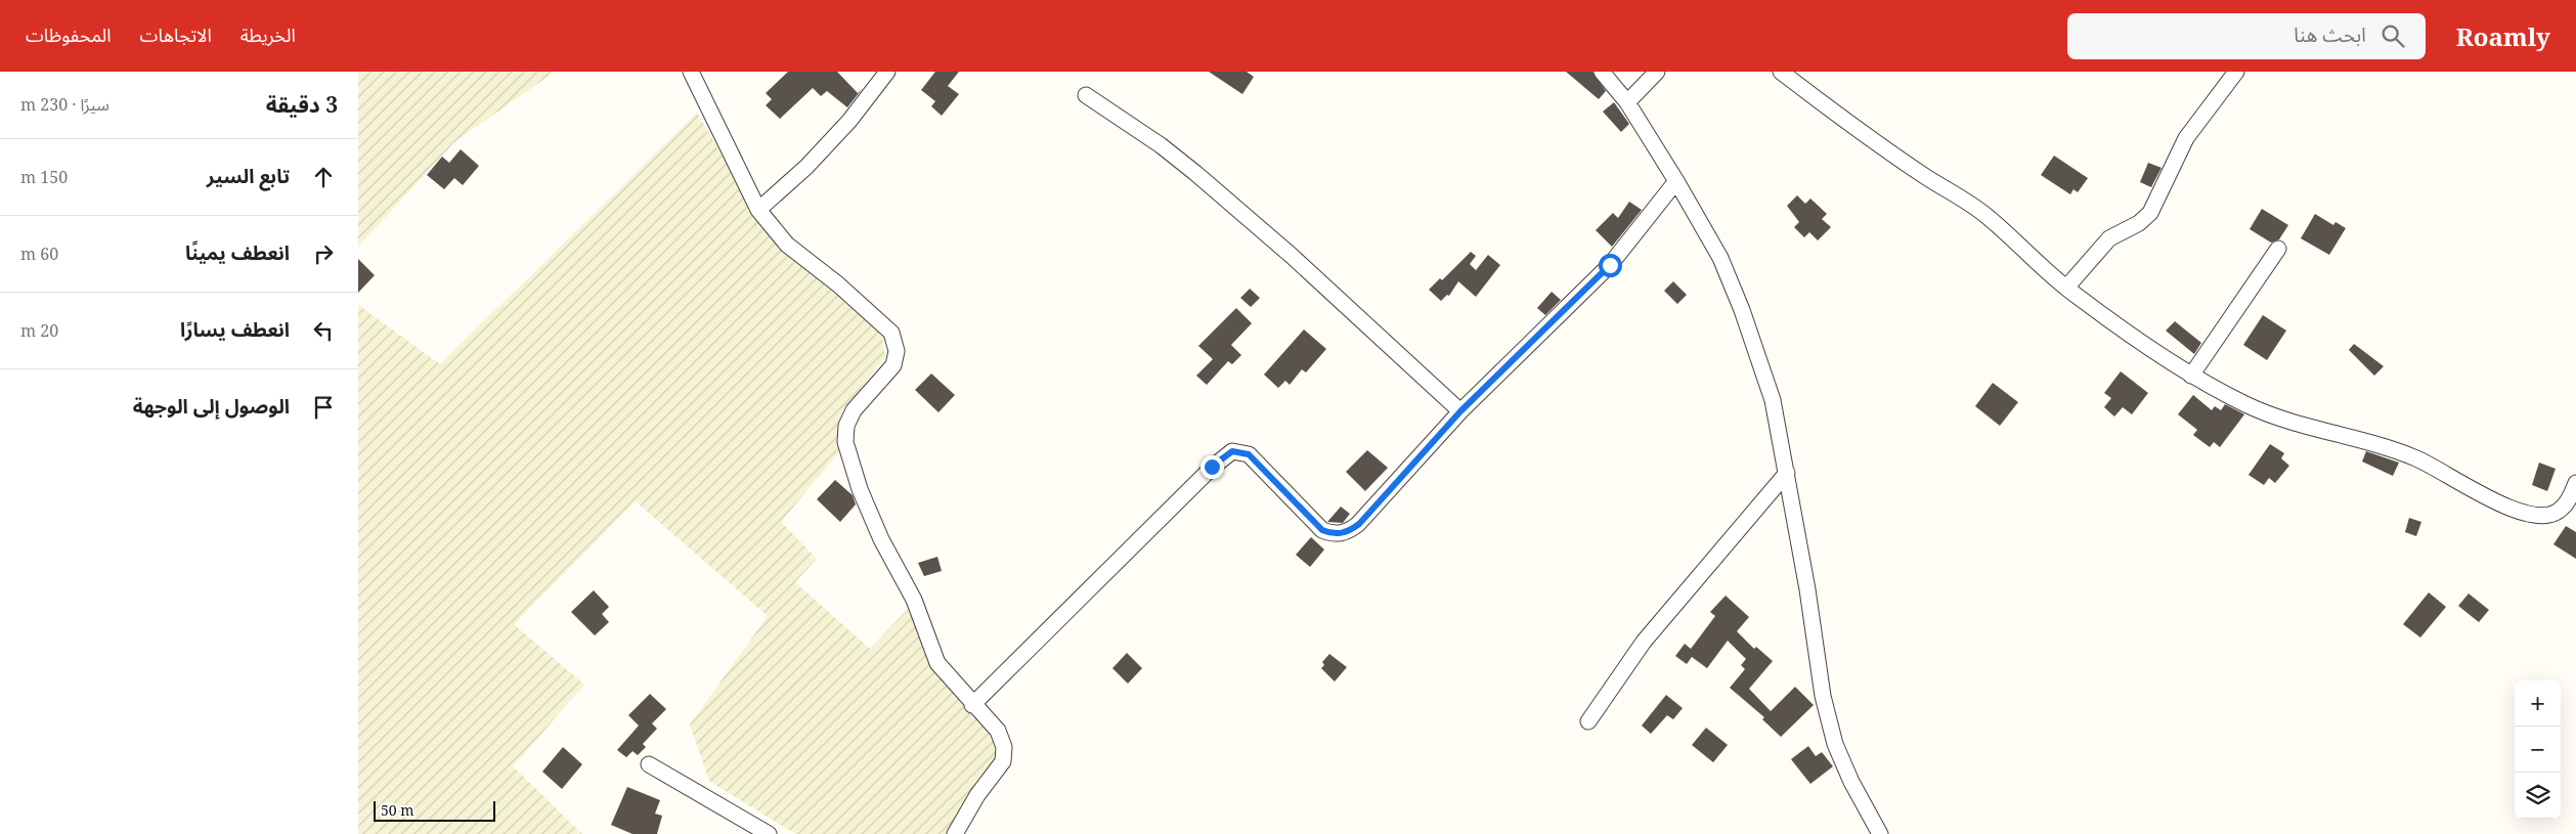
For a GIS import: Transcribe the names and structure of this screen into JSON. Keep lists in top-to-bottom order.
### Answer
{
  "scale_bar": "50 m",
  "page": {
    "header": "Roamly",
    "search": "ابحث هنا",
    "nav": ["الخريطة", "الاتجاهات", "المحفوظات"],
    "heading": ["3 دقيقة", "سيرًا · 230 m"],
    "list": [
      ["تابع السير", "150 m"],
      ["انعطف يمينًا", "60 m"],
      ["انعطف يسارًا", "20 m"],
      "الوصول إلى الوجهة"
    ],
    "map_buttons": ["+", "−"],
    "scale": "50 m"
  }
}
